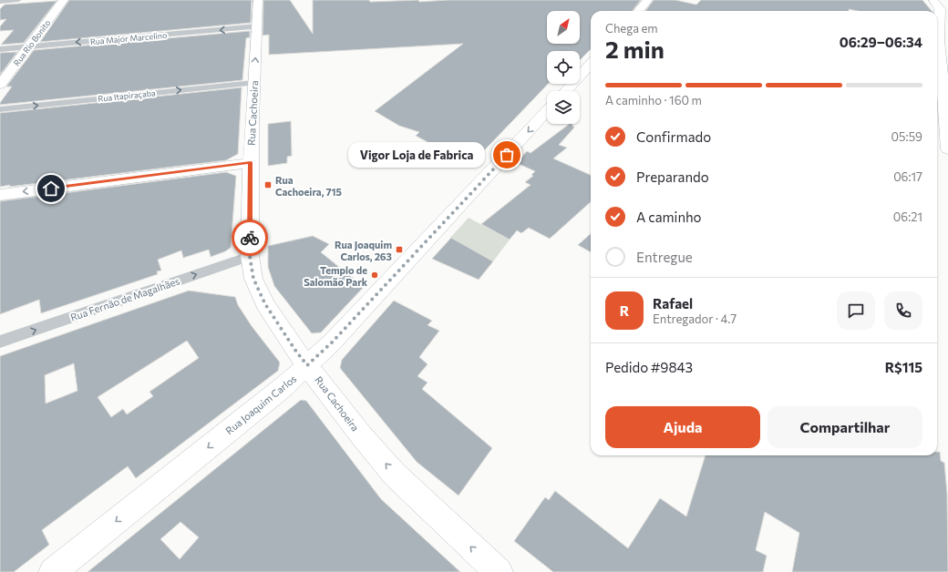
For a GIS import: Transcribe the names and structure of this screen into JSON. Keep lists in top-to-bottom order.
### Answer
{
  "streets": {
    "street": [
      "Rua Major Marcelino",
      "Rua Rio Bonito",
      "Rua Itapiraçaba",
      "Rua Cachoeira",
      "Rua Fernão de Magalhães",
      "Rua Joaquim Carlos"
    ]
  },
  "crossings": [
    ["Rua Major Marcelino", "Rua Rio Bonito"],
    ["Rua Major Marcelino", "Rua Cachoeira"],
    ["Rua Itapiraçaba", "Rua Cachoeira"],
    ["Rua Cachoeira", "Rua Fernão de Magalhães"],
    ["Rua Cachoeira", "Rua Joaquim Carlos"]
  ],
  "one_way": ["Rua Major Marcelino", "Rua Cachoeira", "Rua Joaquim Carlos"],
  "places": {
    "other": ["Vigor Loja de Fabrica", "Templo de Salomão Park"],
    "transit": ["Rua Cachoeira, 715", "Rua Joaquim Carlos, 263"]
  },
  "north": "top right",
  "page": {
    "heading": ["2 min", "Chega em", "06:29–06:34"],
    "panel": [
      "Rafael",
      "Entregador · 4.7",
      "Pedido #9843",
      "R$115"
    ],
    "bar": "A caminho · 160 m",
    "list": [
      ["Confirmado", "05:59"],
      ["Preparando", "06:17"],
      ["A caminho", "06:21"],
      "Entregue"
    ],
    "bubble": "Vigor Loja de Fabrica",
    "round": "R",
    "buttons": ["Ajuda", "Compartilhar"]
  }
}
